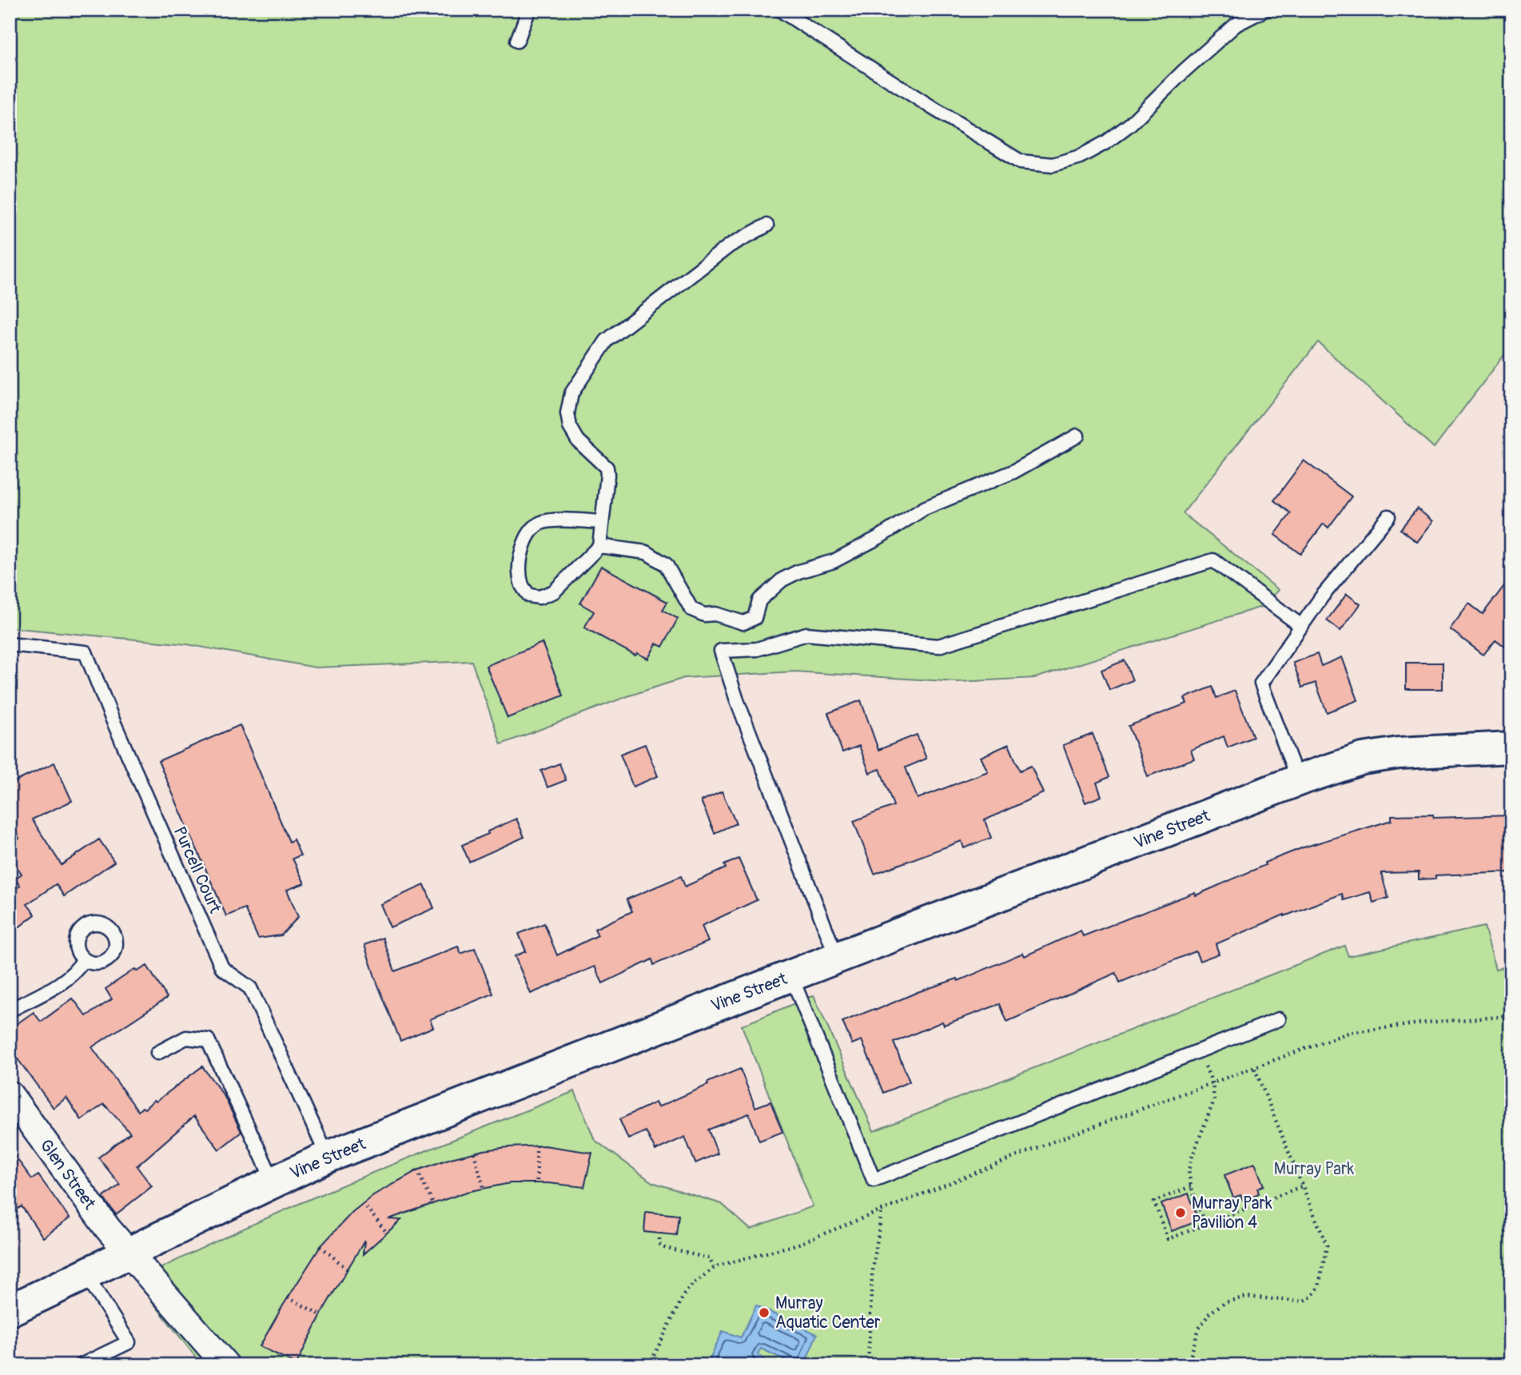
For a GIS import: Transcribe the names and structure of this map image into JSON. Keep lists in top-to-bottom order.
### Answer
{
  "streets": {
    "street": ["Vine Street", "Glen Street"],
    "lane": ["Purcell Court"]
  },
  "crossings": [
    ["Vine Street", "Purcell Court"],
    ["Vine Street", "Glen Street"]
  ],
  "parks": ["Murray Park"],
  "places": ["Murray Park Pavilion 4", "Murray Aquatic Center"]
}
